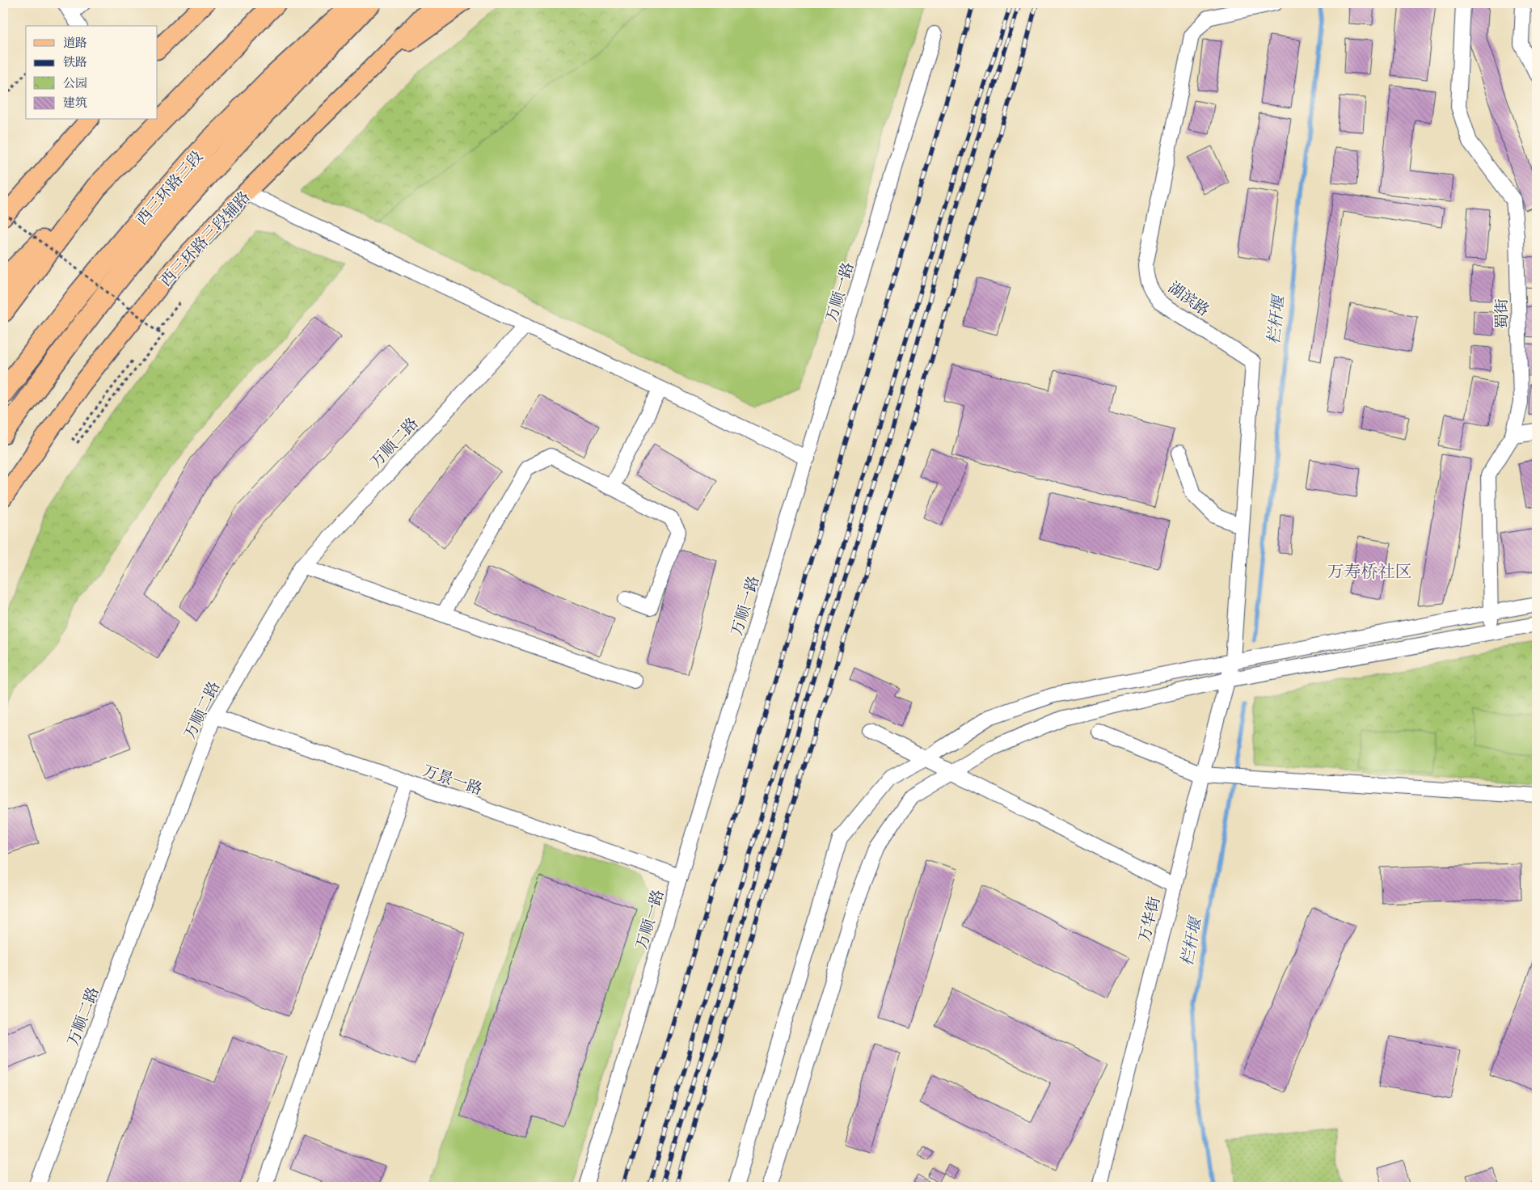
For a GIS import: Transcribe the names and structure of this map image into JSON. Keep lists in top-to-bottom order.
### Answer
{
  "streets": {
    "highway": ["西三环路三段"],
    "main road": ["西三环路三段辅路"],
    "street": [
      "万顺一路",
      "湖滨路",
      "蜀街",
      "万顺二路",
      "万景一路",
      "万华街"
    ]
  },
  "crossings": [
    ["万顺一路", "万景一路"],
    ["湖滨路", "万华街"],
    ["万顺二路", "万景一路"]
  ],
  "districts": ["万寿桥社区"],
  "water": ["栏杆堰"],
  "legend": [
    "道路",
    "铁路",
    "公园",
    "建筑"
  ]
}
